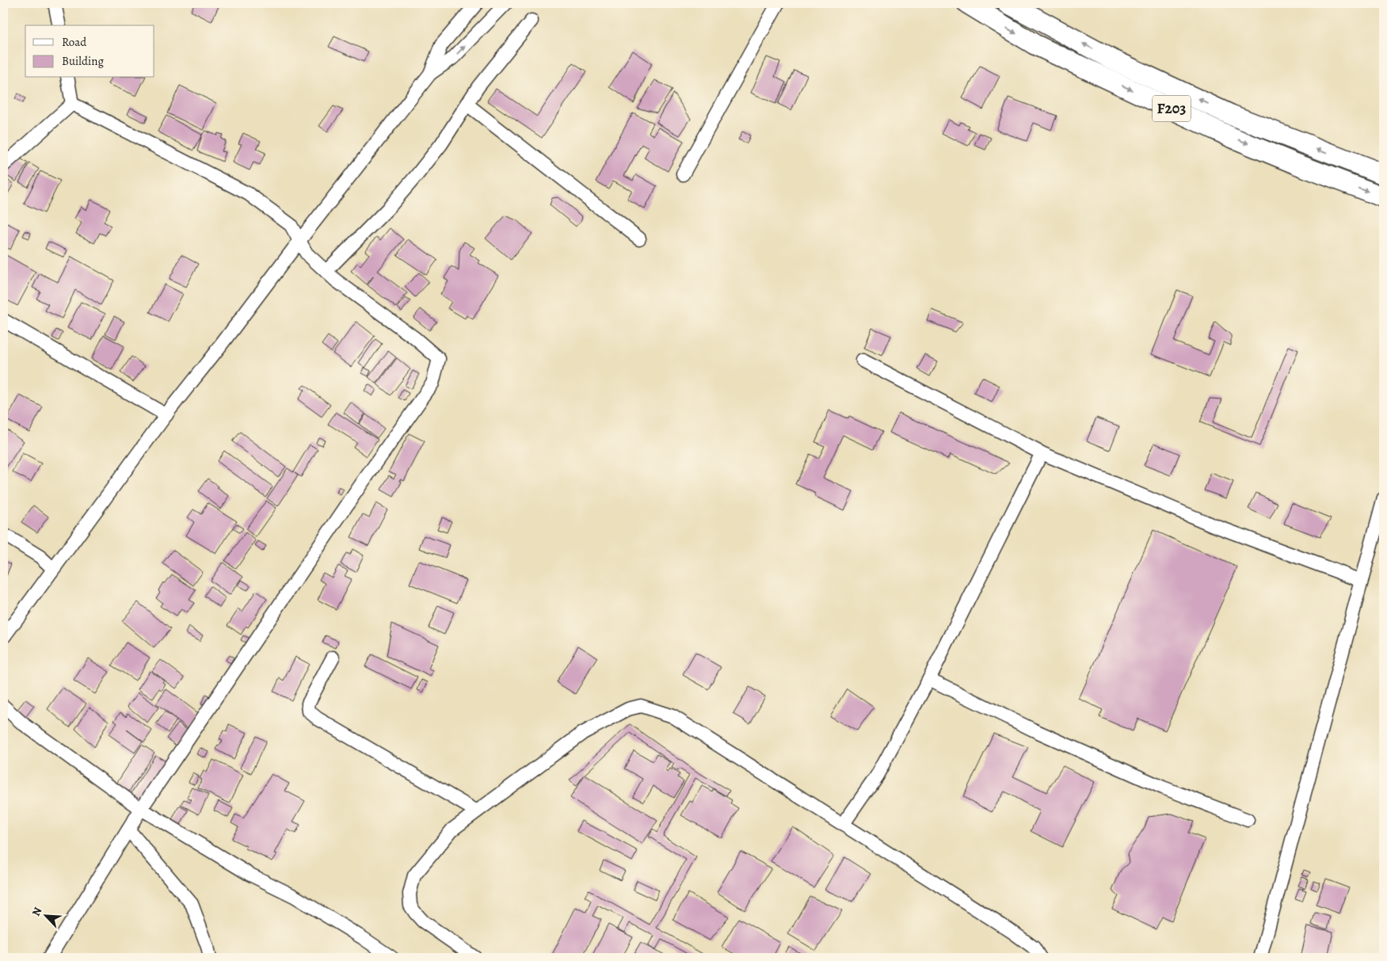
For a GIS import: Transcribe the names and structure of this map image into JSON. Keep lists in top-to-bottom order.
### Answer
{
  "streets": {
    "main road": ["F203"]
  },
  "legend": ["Road", "Building"],
  "north": "top left"
}
